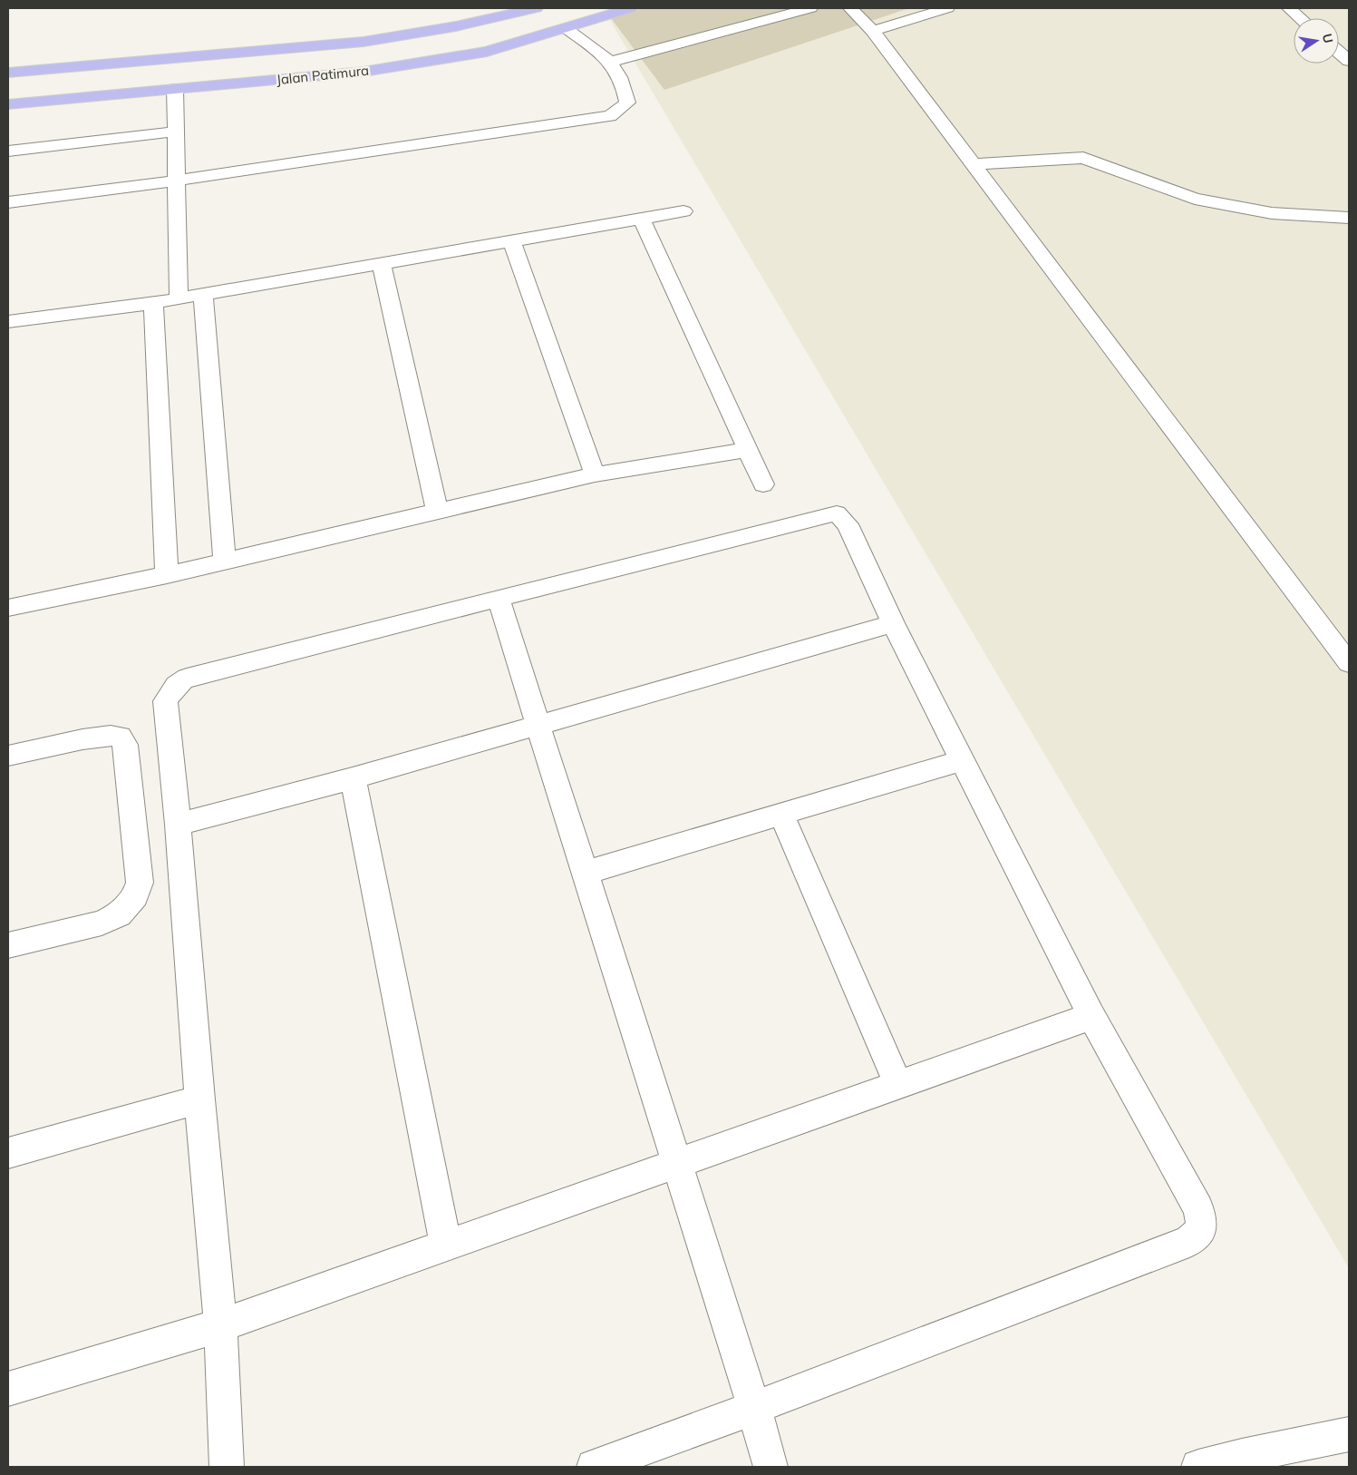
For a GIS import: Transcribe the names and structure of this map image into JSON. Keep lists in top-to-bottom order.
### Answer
{
  "streets": {
    "highway": ["Jalan Patimura"]
  },
  "north": "right"
}
